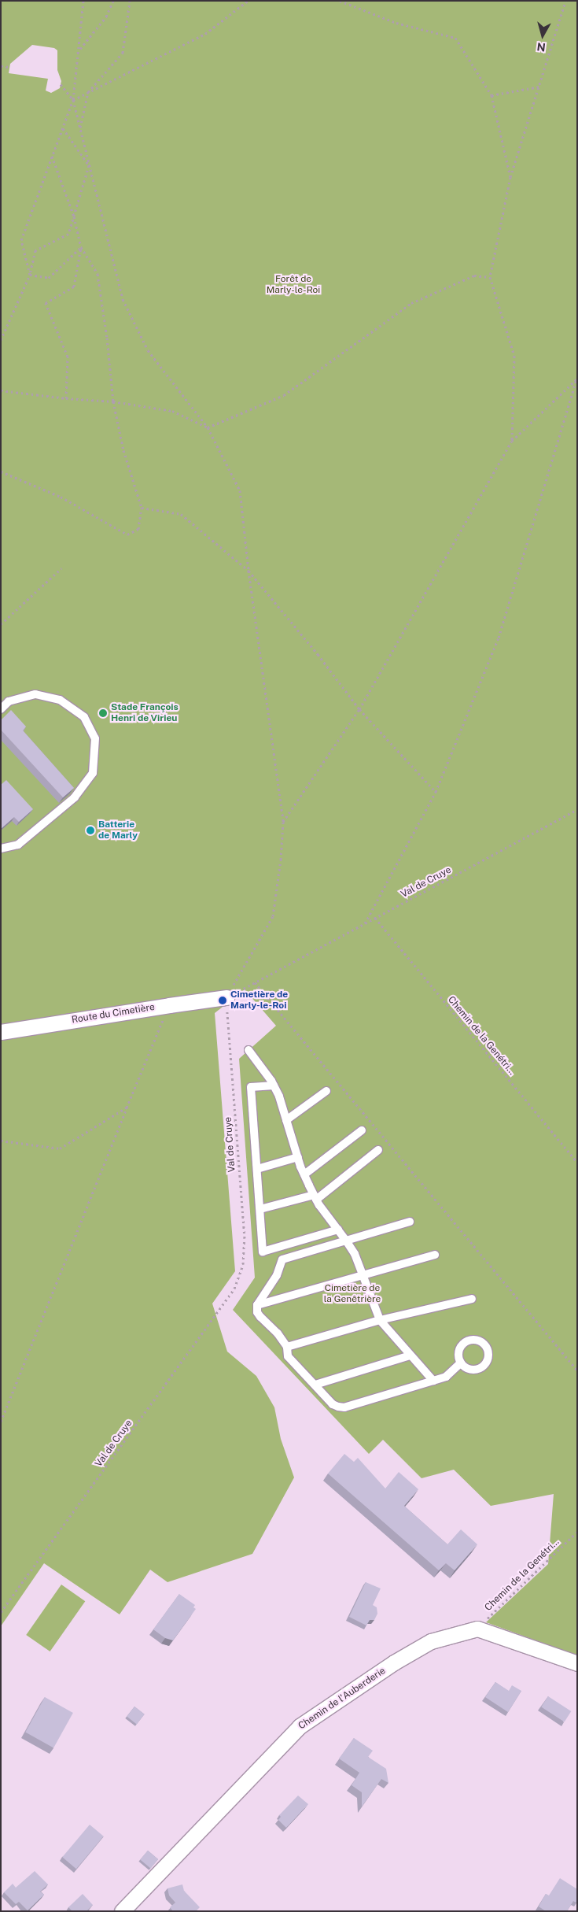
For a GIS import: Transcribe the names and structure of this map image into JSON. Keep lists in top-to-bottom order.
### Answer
{
  "streets": {
    "street": ["Route du Cimetière", "Chemin de l'Auberderie"],
    "path": ["Val de Cruye", "Chemin de la Genétri..."]
  },
  "crossings": [
    ["Val de Cruye", "Route du Cimetière"],
    ["Val de Cruye", "Chemin de la Genétri..."],
    ["Chemin de la Genétri...", "Chemin de l'Auberderie"]
  ],
  "parks": ["Forêt de Marly-le-Roi", "Cimetière de la Genêtrière"],
  "places": ["Stade François Henri de Virieu", "Batterie de Marly", "Cimetière de Marly-le-Roi"],
  "north": "bottom"
}
